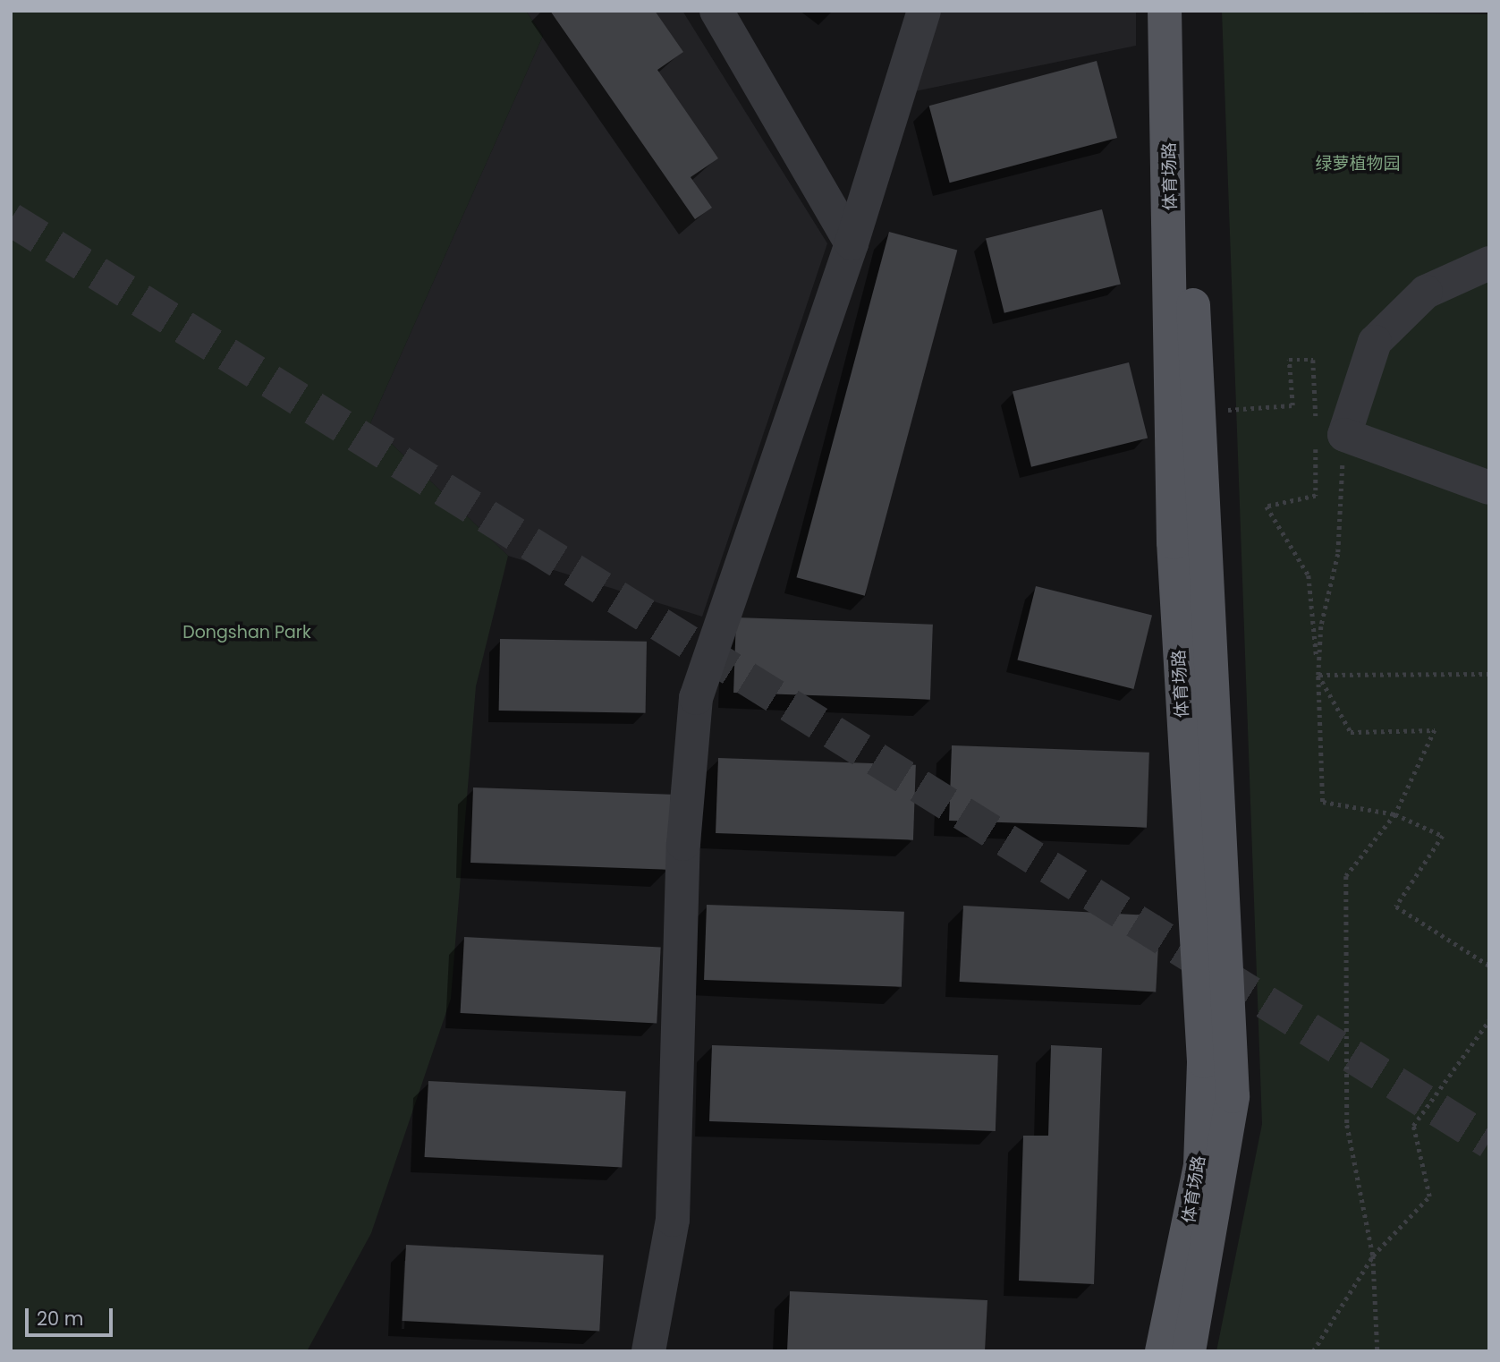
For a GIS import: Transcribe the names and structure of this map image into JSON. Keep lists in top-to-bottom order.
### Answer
{
  "streets": {
    "main road": ["体育场路"]
  },
  "parks": ["绿萝植物园", "Dongshan Park"],
  "scale_bar": "20 m"
}
